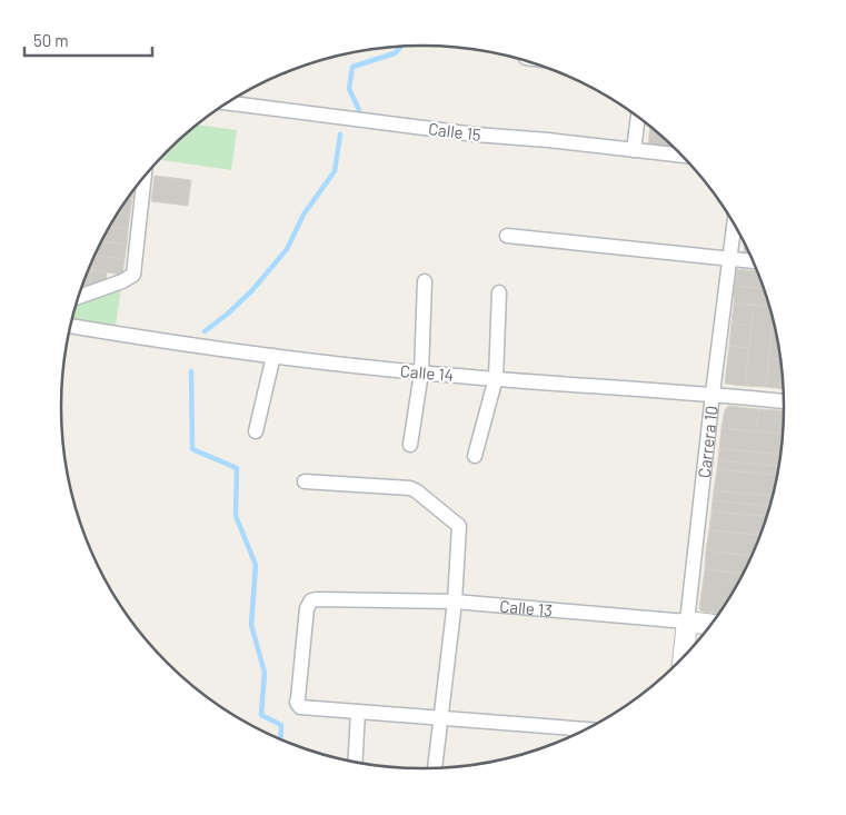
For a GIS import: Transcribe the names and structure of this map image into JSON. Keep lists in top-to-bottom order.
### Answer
{
  "streets": {
    "main road": ["Carrera 10", "Calle 13"],
    "street": ["Calle 15", "Calle 14"]
  },
  "crossings": [
    ["Calle 14", "Carrera 10"],
    ["Carrera 10", "Calle 13"]
  ],
  "scale_bar": "50 m"
}
